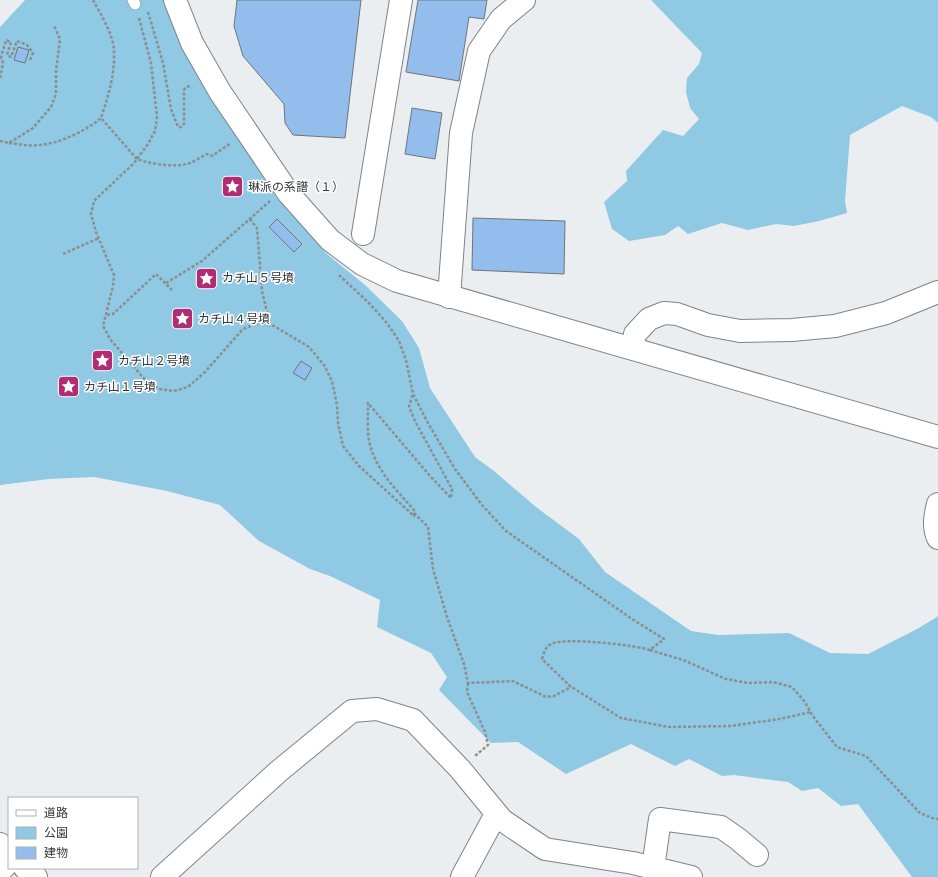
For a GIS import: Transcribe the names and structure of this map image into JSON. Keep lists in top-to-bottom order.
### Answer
{
  "places": {
    "place": [
      "琳派の系譜（１）",
      "カチ山５号墳",
      "カチ山４号墳",
      "カチ山２号墳",
      "カチ山１号墳"
    ]
  },
  "legend": ["道路", "公園", "建物"]
}
